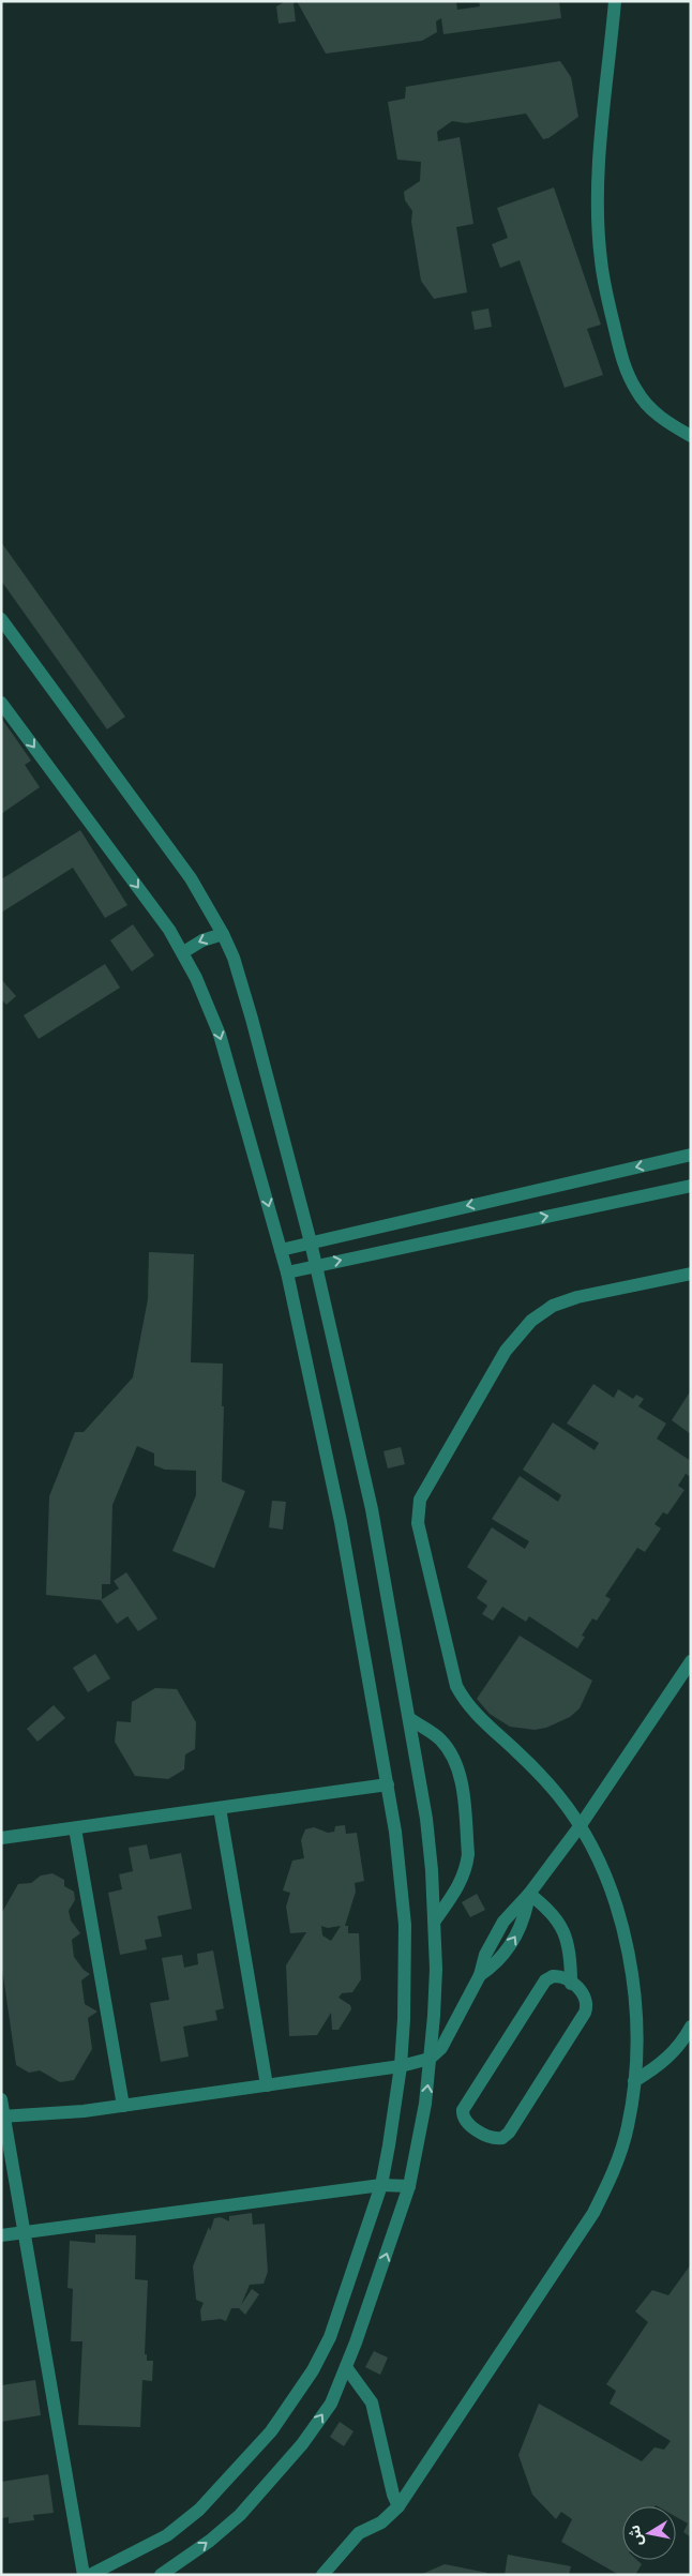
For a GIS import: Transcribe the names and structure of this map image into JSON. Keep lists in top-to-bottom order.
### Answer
{
  "north": "left"
}
